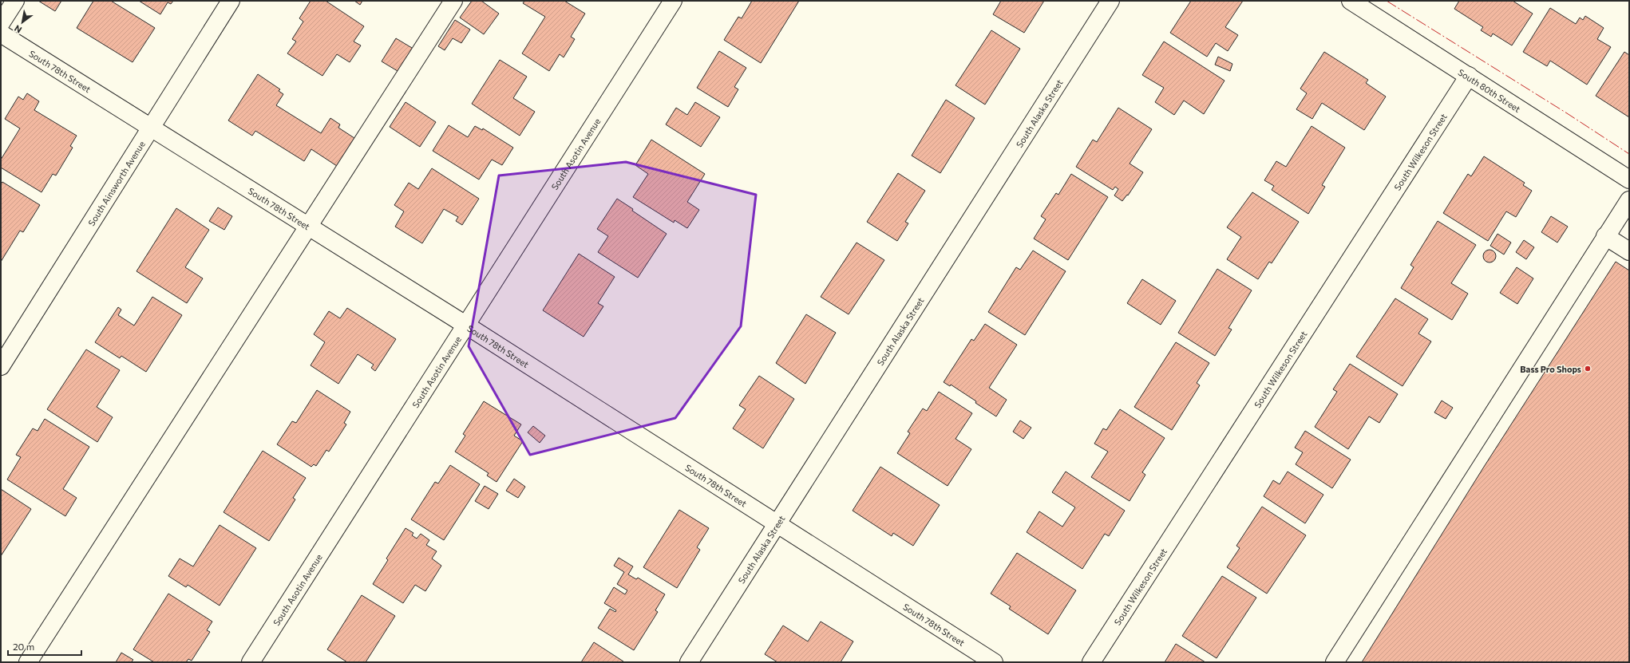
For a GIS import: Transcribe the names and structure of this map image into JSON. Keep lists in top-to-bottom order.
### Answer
{
  "streets": {
    "street": [
      "South 78th Street",
      "South 80th Street",
      "South Alaska Street",
      "South Wilkeson Street",
      "South Asotin Avenue",
      "South Ainsworth Avenue"
    ]
  },
  "crossings": [
    ["South 78th Street", "South Alaska Street"],
    ["South 78th Street", "South Asotin Avenue"],
    ["South 78th Street", "South Ainsworth Avenue"],
    ["South 80th Street", "South Wilkeson Street"]
  ],
  "places": ["Bass Pro Shops"],
  "scale_bar": "20 m",
  "north": "bottom left"
}
